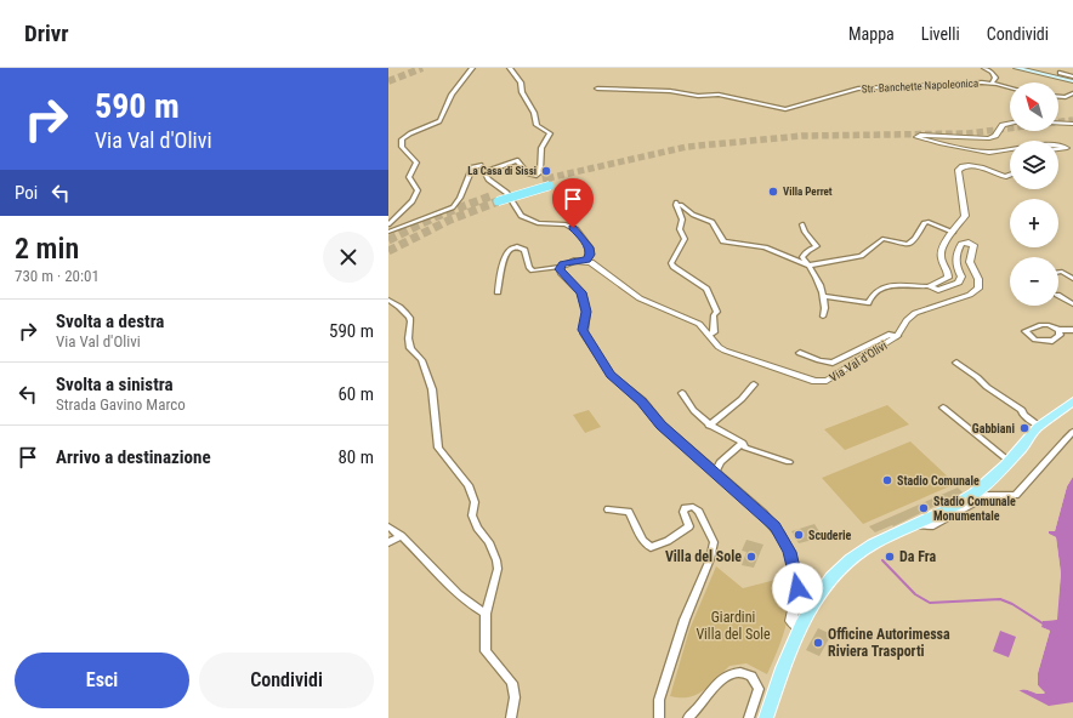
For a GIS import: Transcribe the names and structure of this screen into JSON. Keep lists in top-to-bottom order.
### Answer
{
  "streets": {
    "street": ["Str. Banchette Napoleonica", "Via Val d'Olivi"]
  },
  "parks": ["Giardini Villa del Sole"],
  "places": [
    "La Casa di Sissi",
    "Villa Perret",
    "Gabbiani",
    "Stadio Comunale",
    "Stadio Comunale Monumentale",
    "Scuderie",
    "Villa del Sole",
    "Da Fra",
    "Officine Autorimessa Riviera Trasporti"
  ],
  "north": "top left",
  "page": {
    "header": "Drivr",
    "nav": ["Mappa", "Livelli", "Condividi"],
    "turn": ["590 m", "Via Val d'Olivi"],
    "map_buttons": ["+", "−"],
    "then": "Poi",
    "heading": ["2 min", "730 m · 20:01"],
    "list": [
      {
        "name": "Svolta a destra",
        "note": "Via Val d'Olivi",
        "value": "590 m"
      },
      {
        "name": "Svolta a sinistra",
        "note": "Strada Gavino Marco",
        "value": "60 m"
      },
      {
        "name": "Arrivo a destinazione",
        "value": "80 m"
      }
    ],
    "buttons": ["Esci", "Condividi"]
  }
}
